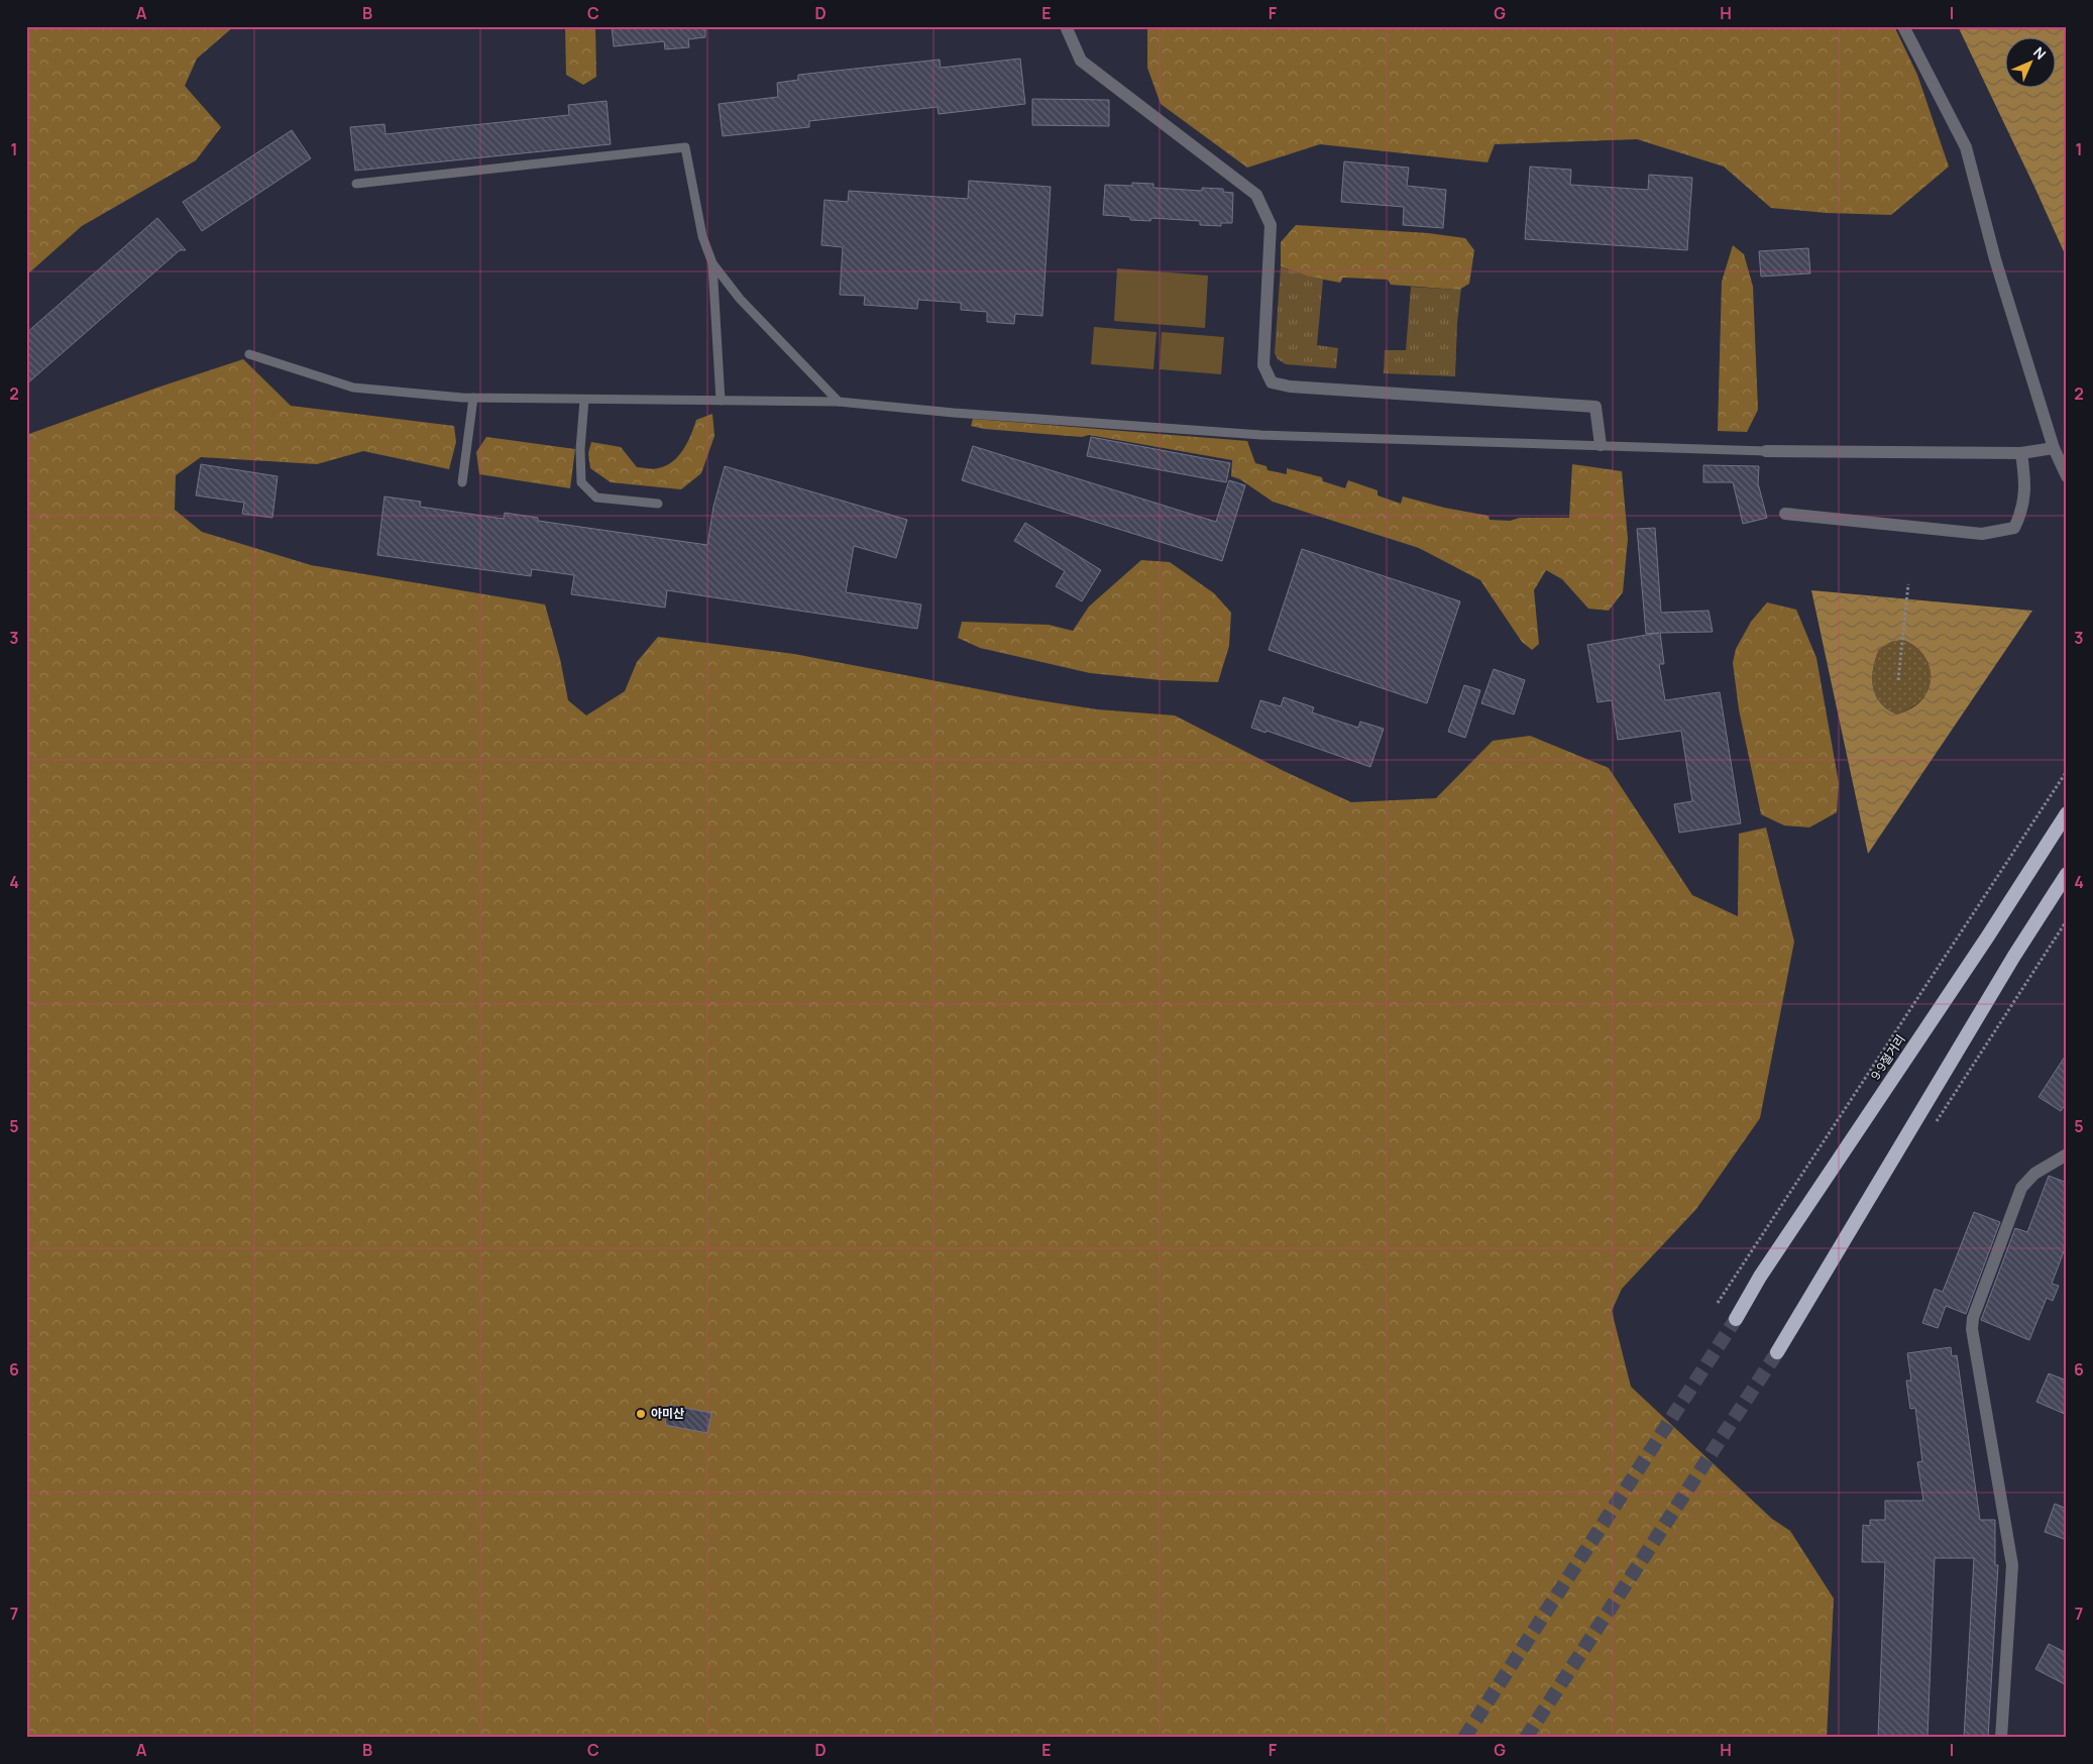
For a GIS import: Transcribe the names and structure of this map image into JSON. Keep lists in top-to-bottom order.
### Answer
{
  "streets": {
    "highway": ["9·9절거리"]
  },
  "places": ["아미산"],
  "north": "top right",
  "grid": {
    "columns": [
      "A",
      "B",
      "C",
      "D",
      "E",
      "F",
      "G",
      "H",
      "I"
    ],
    "rows": [
      "1",
      "2",
      "3",
      "4",
      "5",
      "6",
      "7"
    ]
  }
}
